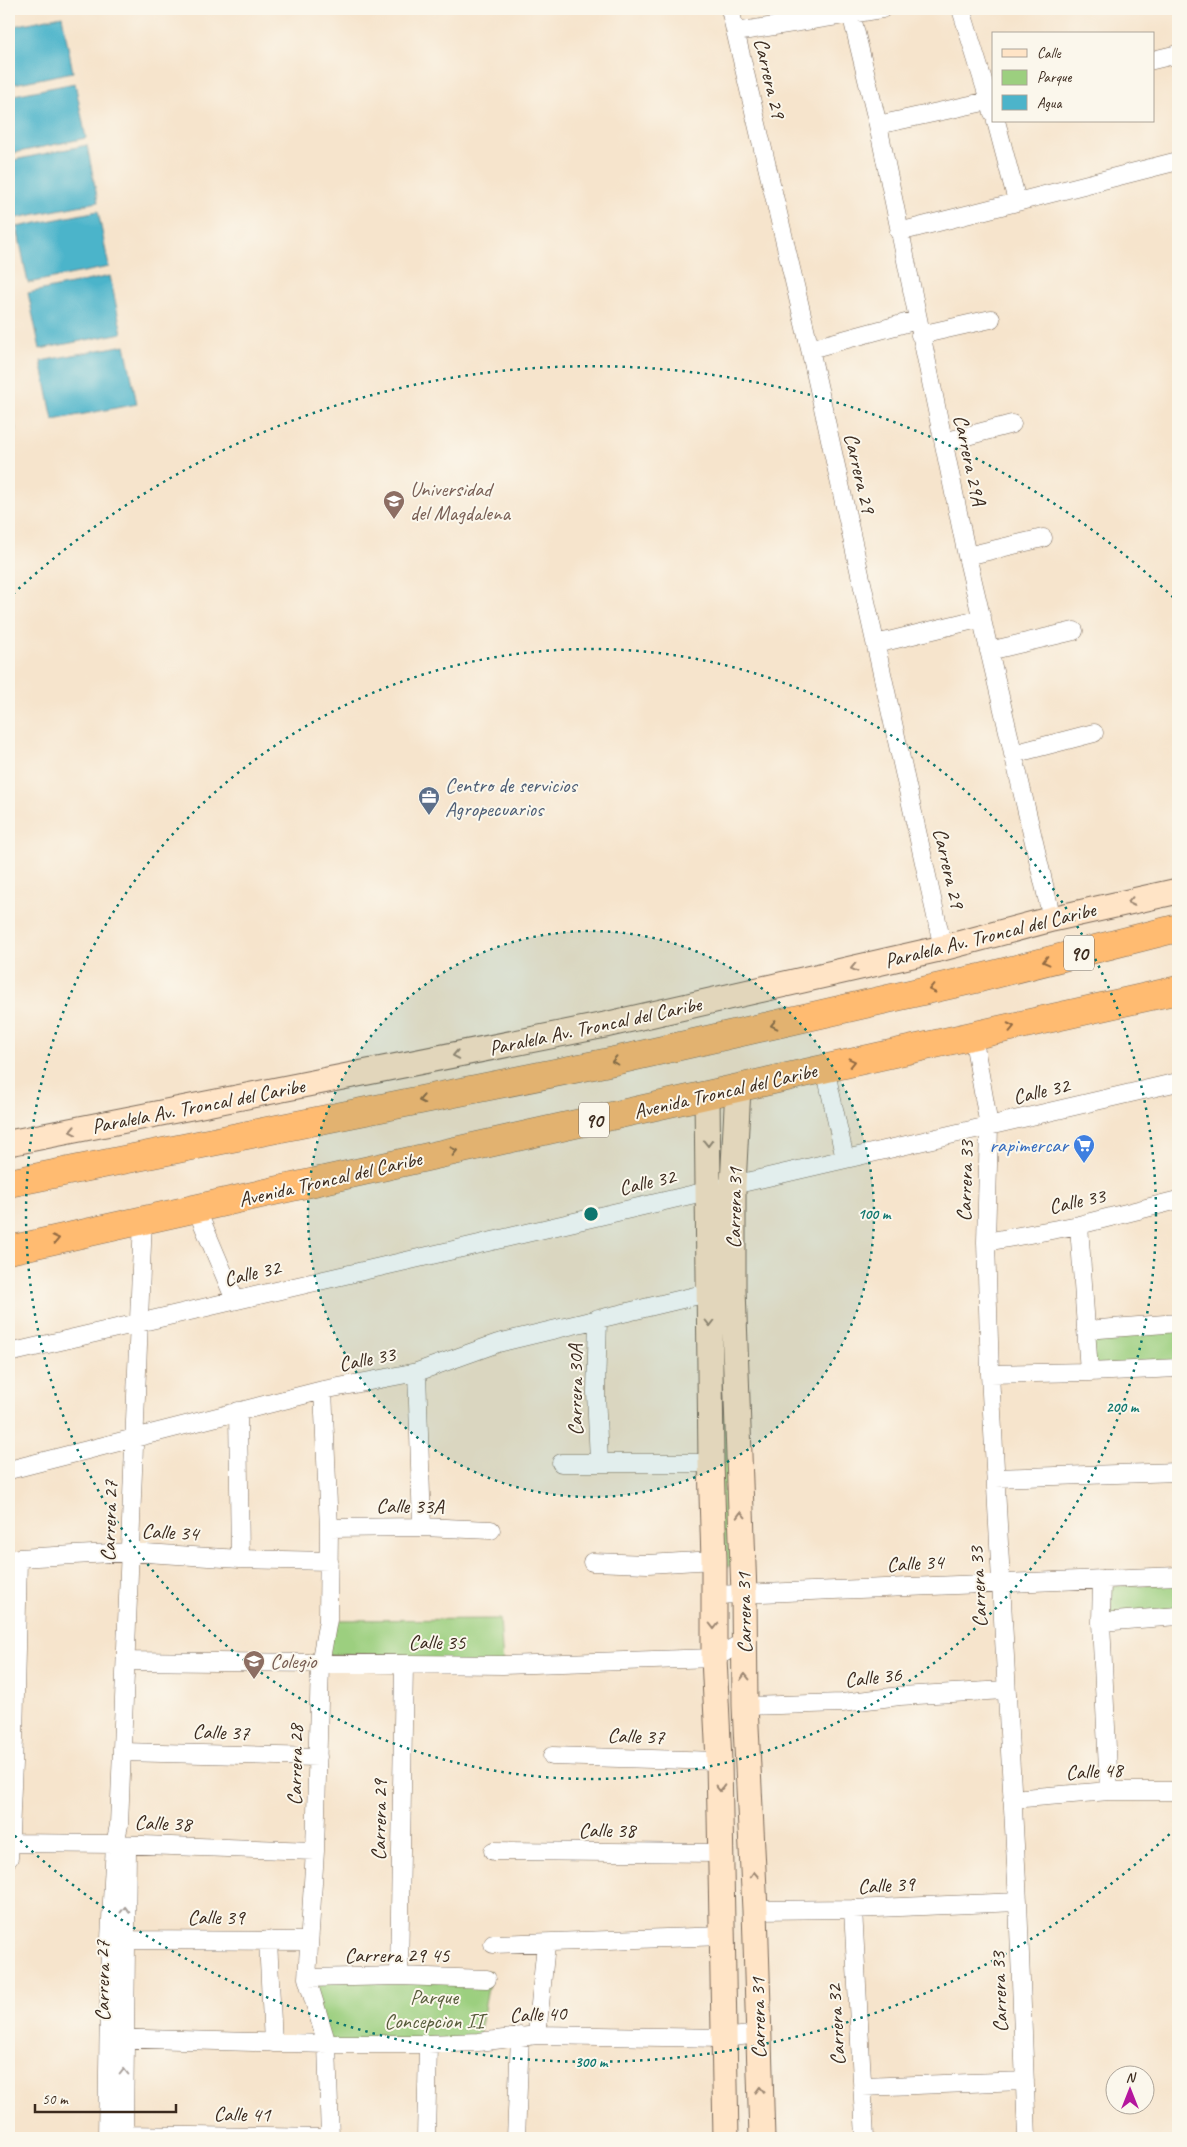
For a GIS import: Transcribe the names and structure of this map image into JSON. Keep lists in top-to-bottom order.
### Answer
{
  "streets": {
    "highway": ["90", "Avenida Troncal del Caribe"],
    "street": [
      "Carrera 29",
      "Carrera 29A",
      "Paralela Av. Troncal del Caribe",
      "Calle 32",
      "Carrera 33",
      "Calle 33",
      "Carrera 31",
      "Carrera 30A",
      "Calle 33A",
      "Carrera 27",
      "Calle 34",
      "Calle 35",
      "Calle 36",
      "Calle 37",
      "Carrera 28",
      "Calle 48",
      "Calle 38",
      "Calle 39",
      "Carrera 29 45",
      "Calle 40",
      "Carrera 32",
      "Calle 41"
    ]
  },
  "crossings": [
    ["Carrera 29", "Paralela Av. Troncal del Caribe"],
    ["Carrera 29", "Calle 35"],
    ["Carrera 29", "Carrera 29 45"],
    ["Carrera 29A", "Paralela Av. Troncal del Caribe"],
    ["Avenida Troncal del Caribe", "Carrera 33"],
    ["Avenida Troncal del Caribe", "Carrera 31"],
    ["Avenida Troncal del Caribe", "Carrera 27"],
    ["Calle 32", "Carrera 33"],
    ["Calle 32", "Carrera 31"],
    ["Calle 32", "Carrera 27"],
    ["Carrera 33", "Calle 33"],
    ["Carrera 33", "Calle 34"],
    ["Carrera 33", "Calle 36"],
    ["Carrera 33", "Calle 48"],
    ["Carrera 33", "Calle 39"],
    ["Calle 33", "Carrera 31"],
    ["Calle 33", "Carrera 30A"],
    ["Calle 33", "Carrera 27"],
    ["Calle 33", "Carrera 28"],
    ["Carrera 31", "Calle 34"],
    ["Carrera 31", "Calle 35"],
    ["Carrera 31", "Calle 36"],
    ["Carrera 31", "Calle 37"],
    ["Carrera 31", "Calle 38"],
    ["Carrera 31", "Calle 39"],
    ["Carrera 31", "Calle 40"],
    ["Calle 33A", "Carrera 28"],
    ["Carrera 27", "Calle 34"],
    ["Carrera 27", "Calle 35"],
    ["Carrera 27", "Calle 37"],
    ["Carrera 27", "Calle 38"],
    ["Carrera 27", "Calle 39"],
    ["Carrera 27", "Calle 40"],
    ["Carrera 27", "Calle 41"],
    ["Calle 34", "Carrera 28"],
    ["Calle 35", "Carrera 28"],
    ["Calle 37", "Carrera 28"],
    ["Carrera 28", "Calle 38"],
    ["Carrera 28", "Calle 39"],
    ["Carrera 28", "Carrera 29 45"],
    ["Carrera 28", "Calle 40"],
    ["Carrera 28", "Calle 41"],
    ["Calle 39", "Carrera 32"]
  ],
  "one_way": ["Paralela Av. Troncal del Caribe"],
  "parks": ["Parque Concepcion II"],
  "places": {
    "school or university": ["Universidad del Magdalena", "Colegio"],
    "office": ["Centro de servicios Agropecuarios"],
    "supermarket": ["rapimercar"]
  },
  "legend": ["Calle", "Parque", "Agua"],
  "scale_bar": "50 m",
  "north": "top",
  "rings": ["100 m", "200 m", "300 m"]
}
